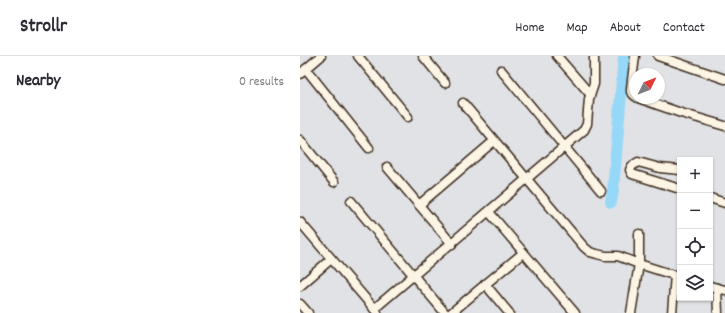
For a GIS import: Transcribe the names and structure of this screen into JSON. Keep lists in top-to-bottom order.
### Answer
{
  "north": "top right",
  "page": {
    "header": "Strollr",
    "nav": [
      "Home",
      "Map",
      "About",
      "Contact"
    ],
    "heading": ["Nearby", "0 results"],
    "map_buttons": ["+", "−"]
  }
}
